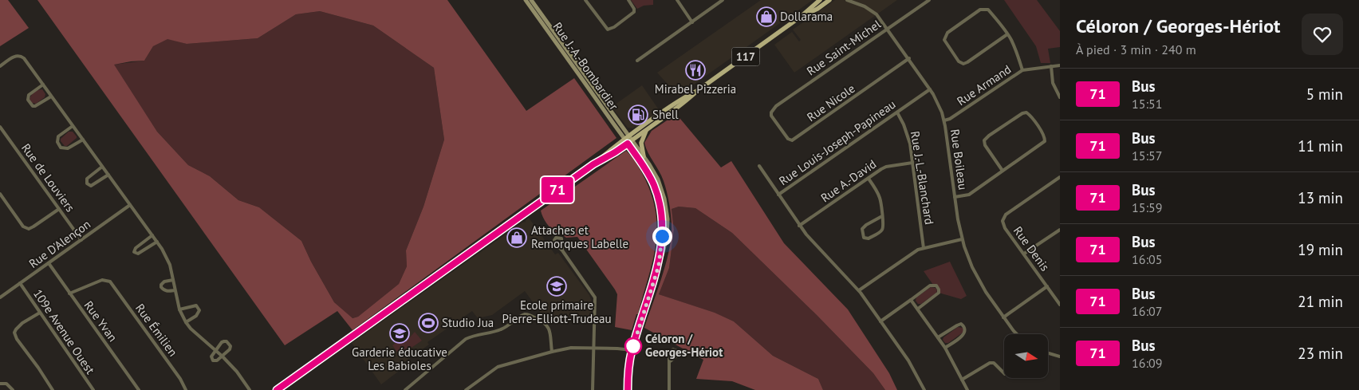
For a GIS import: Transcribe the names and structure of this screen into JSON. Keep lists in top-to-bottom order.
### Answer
{
  "streets": {
    "main road": ["117"],
    "street": [
      "Rue Saint-Michel",
      "Rue J.-A.-Bombardier",
      "Rue Armand",
      "Rue Nicole",
      "Rue Louis-Joseph-Papineau",
      "Rue Boileau",
      "Rue de Louviers",
      "Rue J.-L.-Blanchard",
      "Rue A.-David",
      "Rue D'Alençon",
      "Rue Denis",
      "Rue Yvan",
      "Rue Émilien",
      "109e Avenue Ouest"
    ]
  },
  "crossings": [
    ["Rue Saint-Michel", "Rue Nicole"],
    ["Rue Saint-Michel", "Rue Boileau"],
    ["117", "Rue J.-A.-Bombardier"],
    ["Rue Armand", "Rue Boileau"],
    ["Rue Nicole", "Rue Boileau"],
    ["Rue Louis-Joseph-Papineau", "Rue Boileau"],
    ["Rue Louis-Joseph-Papineau", "Rue J.-L.-Blanchard"],
    ["Rue Louis-Joseph-Papineau", "Rue A.-David"],
    ["Rue de Louviers", "Rue D'Alençon"],
    ["Rue J.-L.-Blanchard", "Rue A.-David"],
    ["Rue D'Alençon", "Rue Yvan"],
    ["Rue D'Alençon", "109e Avenue Ouest"],
    ["Rue Yvan", "Rue Émilien"]
  ],
  "places": {
    "shop": ["Dollarama", "Attaches et Remorques Labelle"],
    "restaurant": ["Mirabel Pizzeria"],
    "fuel station": ["Shell"],
    "school or university": ["Ecole primaire Pierre-Elliott-Trudeau", "Garderie éducative Les Babioles"],
    "sports": ["Studio Jua"],
    "other": ["Céloron / Georges-Hériot"]
  },
  "lines": ["bus line 71"],
  "north": "right",
  "page": {
    "on_map": "71",
    "heading": ["Céloron / Georges-Hériot", "À pied · 3 min · 240 m"],
    "list": [
      {
        "mark": "71",
        "name": "Bus",
        "note": "15:51",
        "value": "5 min"
      },
      {
        "mark": "71",
        "name": "Bus",
        "note": "15:57",
        "value": "11 min"
      },
      {
        "mark": "71",
        "name": "Bus",
        "note": "15:59",
        "value": "13 min"
      },
      {
        "mark": "71",
        "name": "Bus",
        "note": "16:05",
        "value": "19 min"
      },
      {
        "mark": "71",
        "name": "Bus",
        "note": "16:07",
        "value": "21 min"
      },
      {
        "mark": "71",
        "name": "Bus",
        "note": "16:09",
        "value": "23 min"
      }
    ]
  }
}
